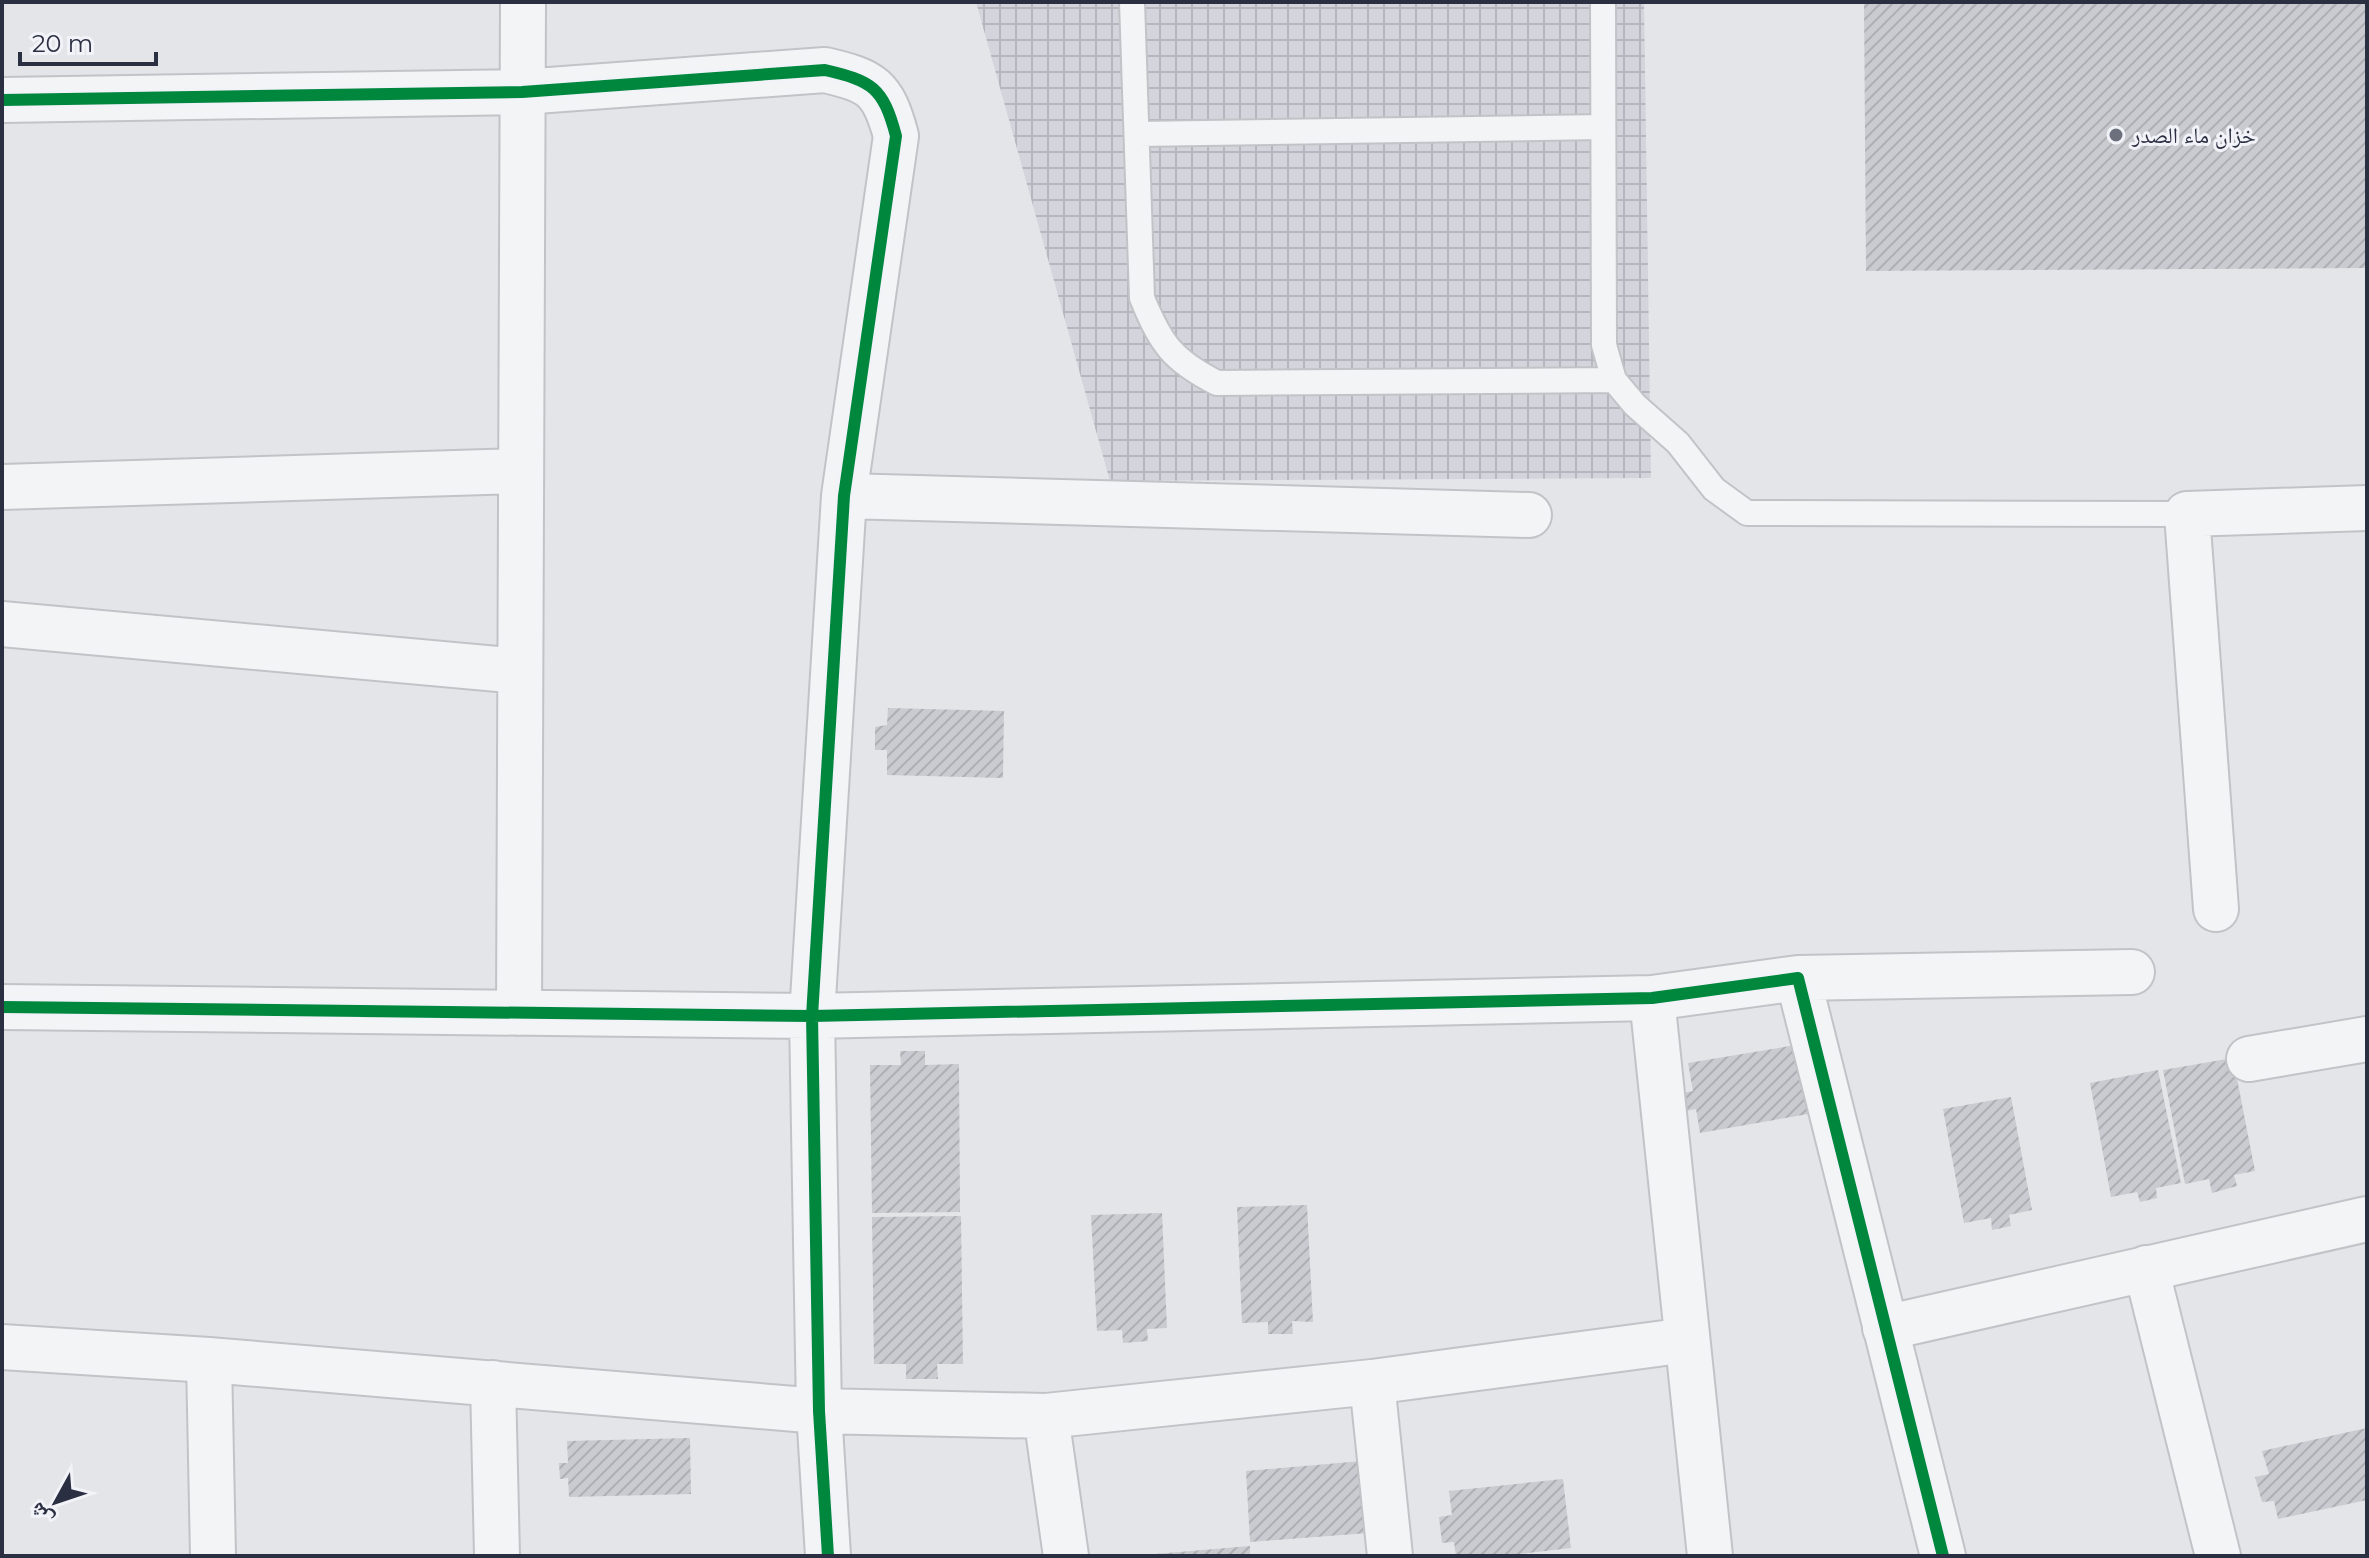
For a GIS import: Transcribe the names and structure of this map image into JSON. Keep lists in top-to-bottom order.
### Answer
{
  "places": ["خزان ماء الصدر"],
  "scale_bar": "20 m",
  "north": "bottom left"
}
